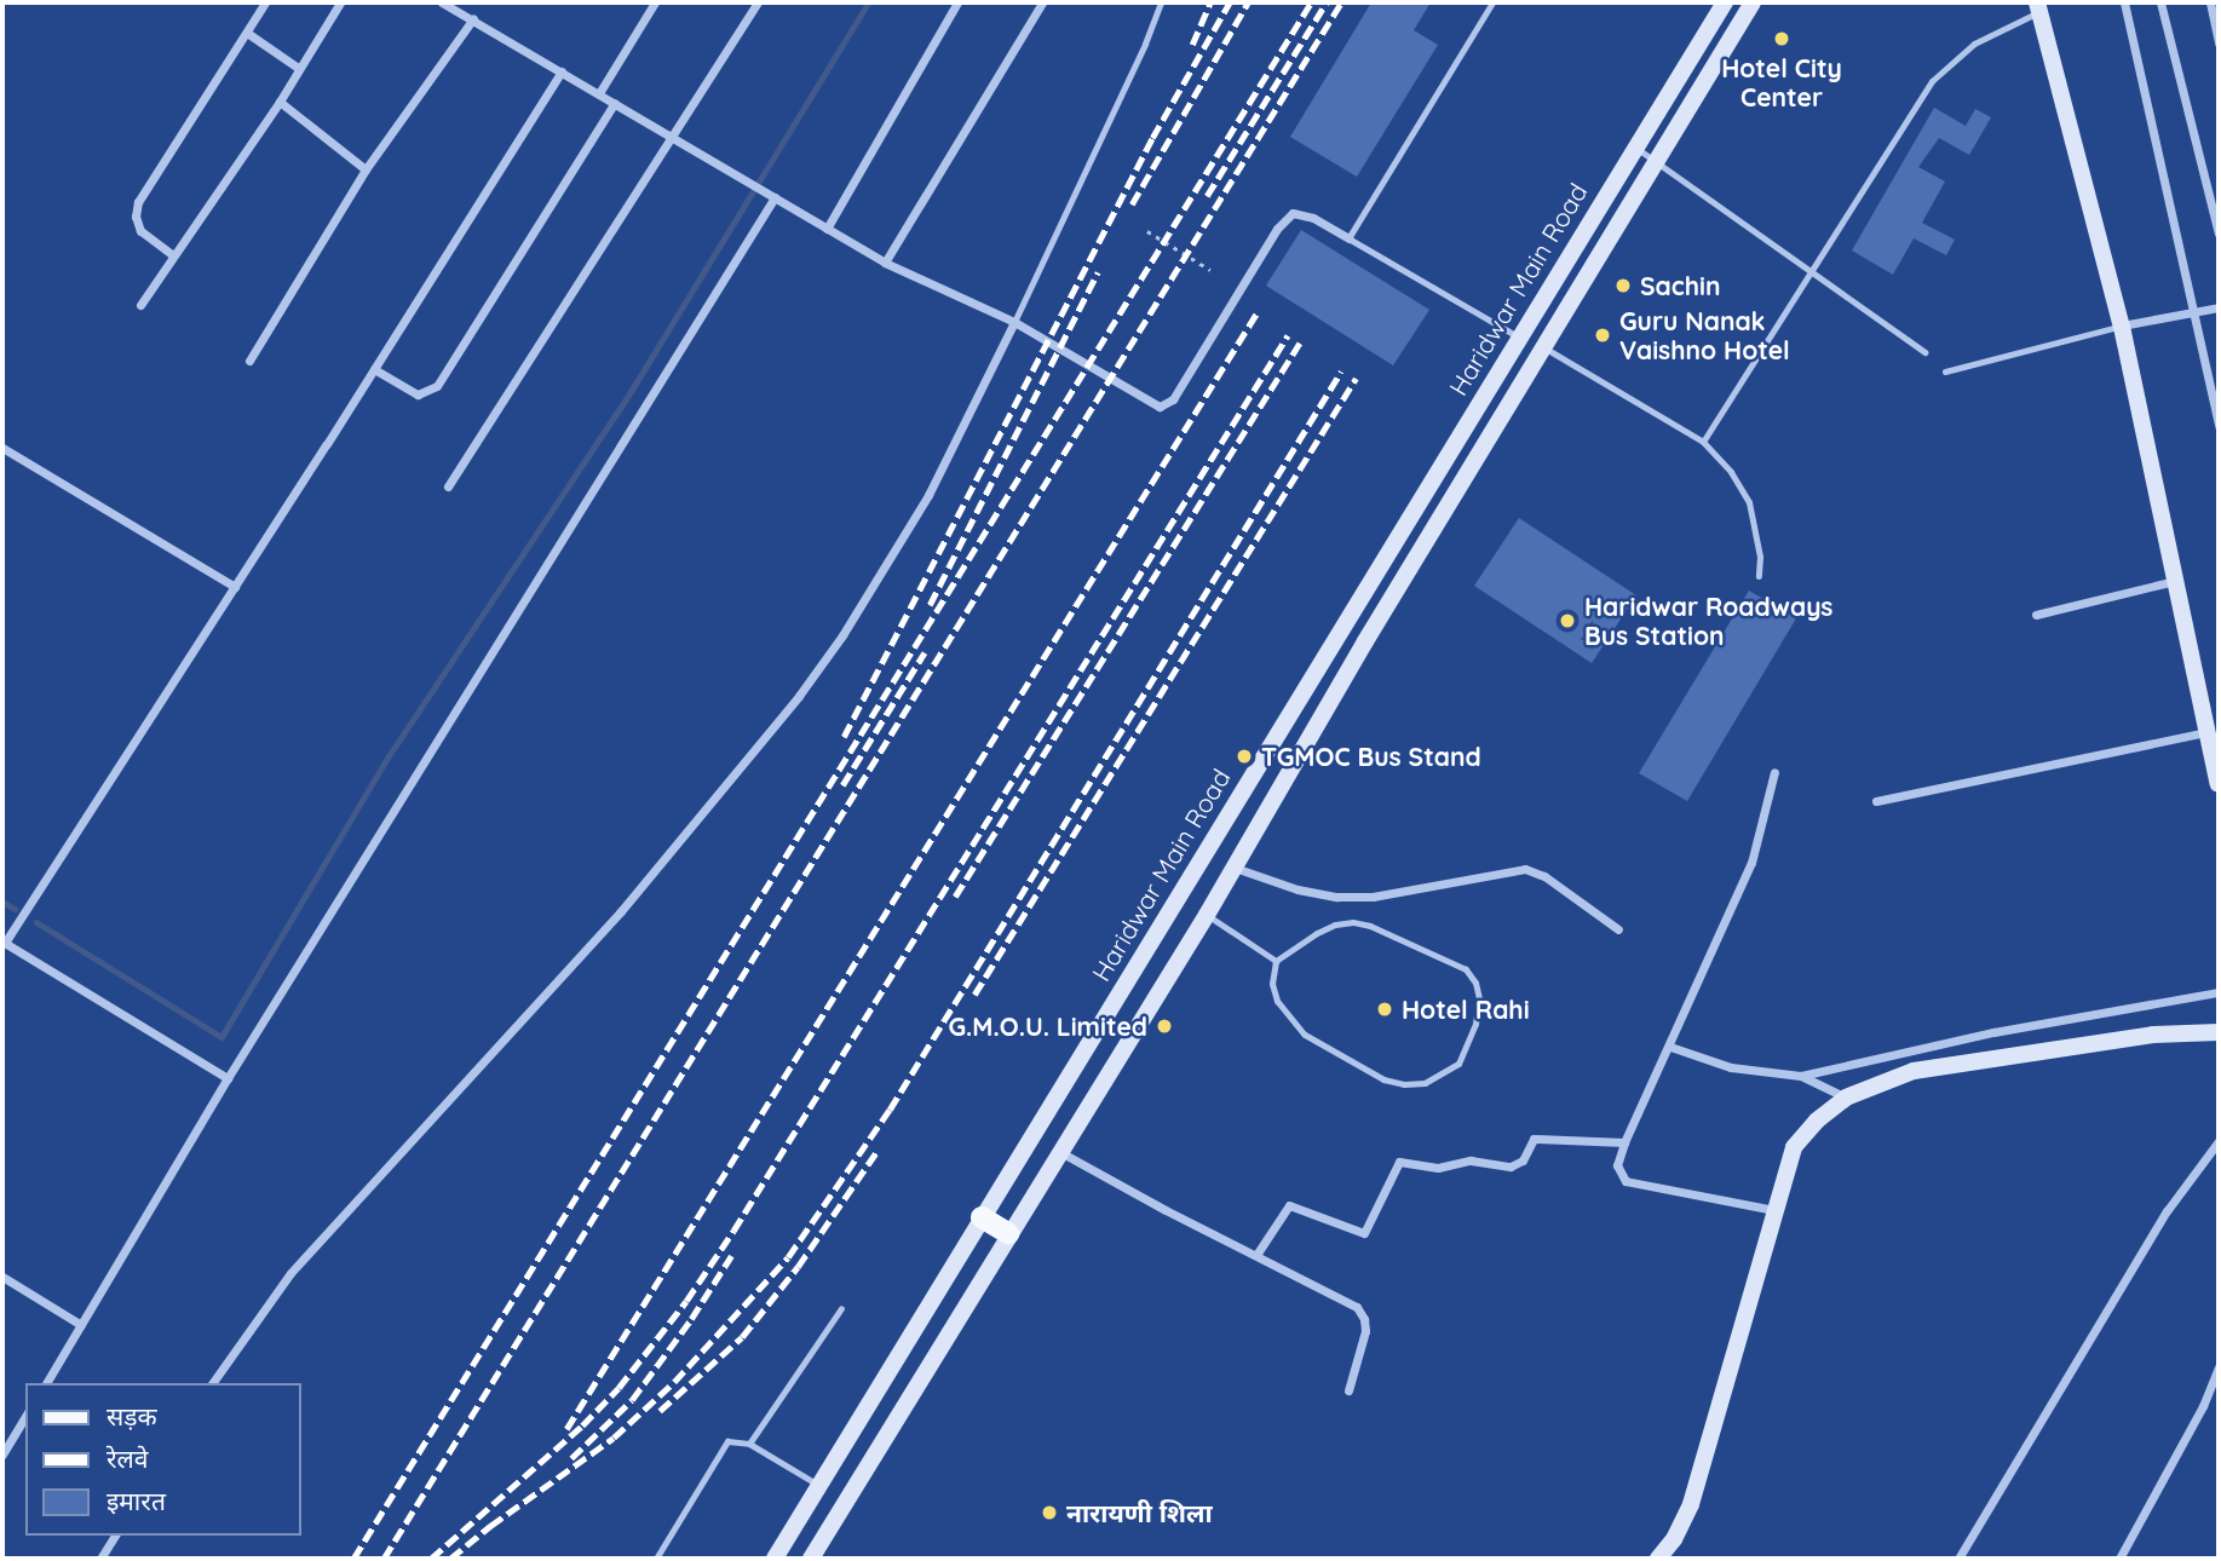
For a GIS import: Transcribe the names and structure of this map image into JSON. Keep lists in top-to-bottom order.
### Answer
{
  "streets": {
    "main road": ["Haridwar Main Road"]
  },
  "places": [
    "Hotel City Center",
    "Sachin",
    "Guru Nanak Vaishno Hotel",
    "Haridwar Roadways Bus Station",
    "TGMOC Bus Stand",
    "Hotel Rahi",
    "G.M.O.U. Limited",
    "नारायणी शिला"
  ],
  "legend": ["सड़क", "रेलवे", "इमारत"]
}
